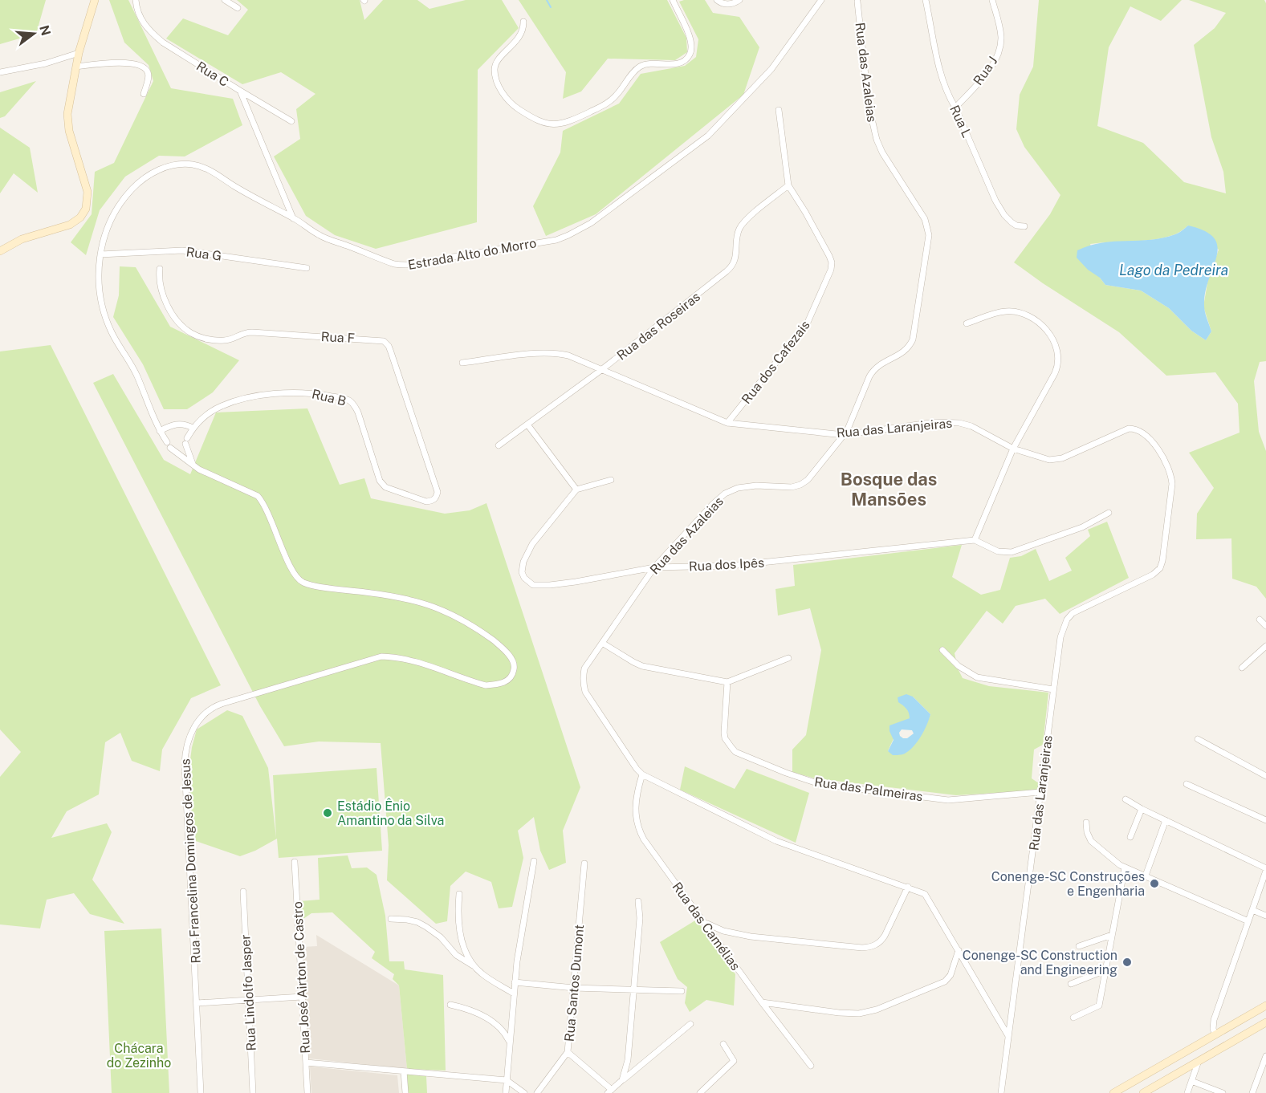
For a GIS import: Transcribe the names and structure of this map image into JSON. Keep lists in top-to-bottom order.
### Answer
{
  "streets": {
    "street": [
      "Rua J",
      "Rua das Azaleias",
      "Rua C",
      "Rua L",
      "Rua G",
      "Estrada Alto do Morro",
      "Rua das Roseiras",
      "Rua F",
      "Rua dos Cafezais",
      "Rua B",
      "Rua das Laranjeiras",
      "Rua dos Ipês",
      "Rua das Palmeiras",
      "Rua Francelina Domingos de Jesus",
      "Rua das Camélias",
      "Rua José Airton de Castro",
      "Rua Santos Dumont",
      "Rua Lindolfo Jasper"
    ]
  },
  "crossings": [
    ["Rua J", "Rua L"],
    ["Rua das Azaleias", "Rua das Laranjeiras"],
    ["Rua das Azaleias", "Rua dos Ipês"],
    ["Rua das Azaleias", "Rua das Camélias"],
    ["Rua C", "Estrada Alto do Morro"],
    ["Rua G", "Estrada Alto do Morro"],
    ["Estrada Alto do Morro", "Rua Francelina Domingos de Jesus"],
    ["Rua das Roseiras", "Rua dos Cafezais"],
    ["Rua das Roseiras", "Rua das Laranjeiras"],
    ["Rua F", "Rua B"],
    ["Rua dos Cafezais", "Rua das Laranjeiras"],
    ["Rua B", "Rua Francelina Domingos de Jesus"],
    ["Rua das Laranjeiras", "Rua das Palmeiras"]
  ],
  "districts": ["Bosque das Mansões"],
  "water": ["Lago da Pedreira"],
  "parks": ["Chácara do Zezinho"],
  "places": ["Estádio Ênio Amantino da Silva", "Conenge-SC Construções e Engenharia", "Conenge-SC Construction and Engineering"],
  "north": "right"
}
